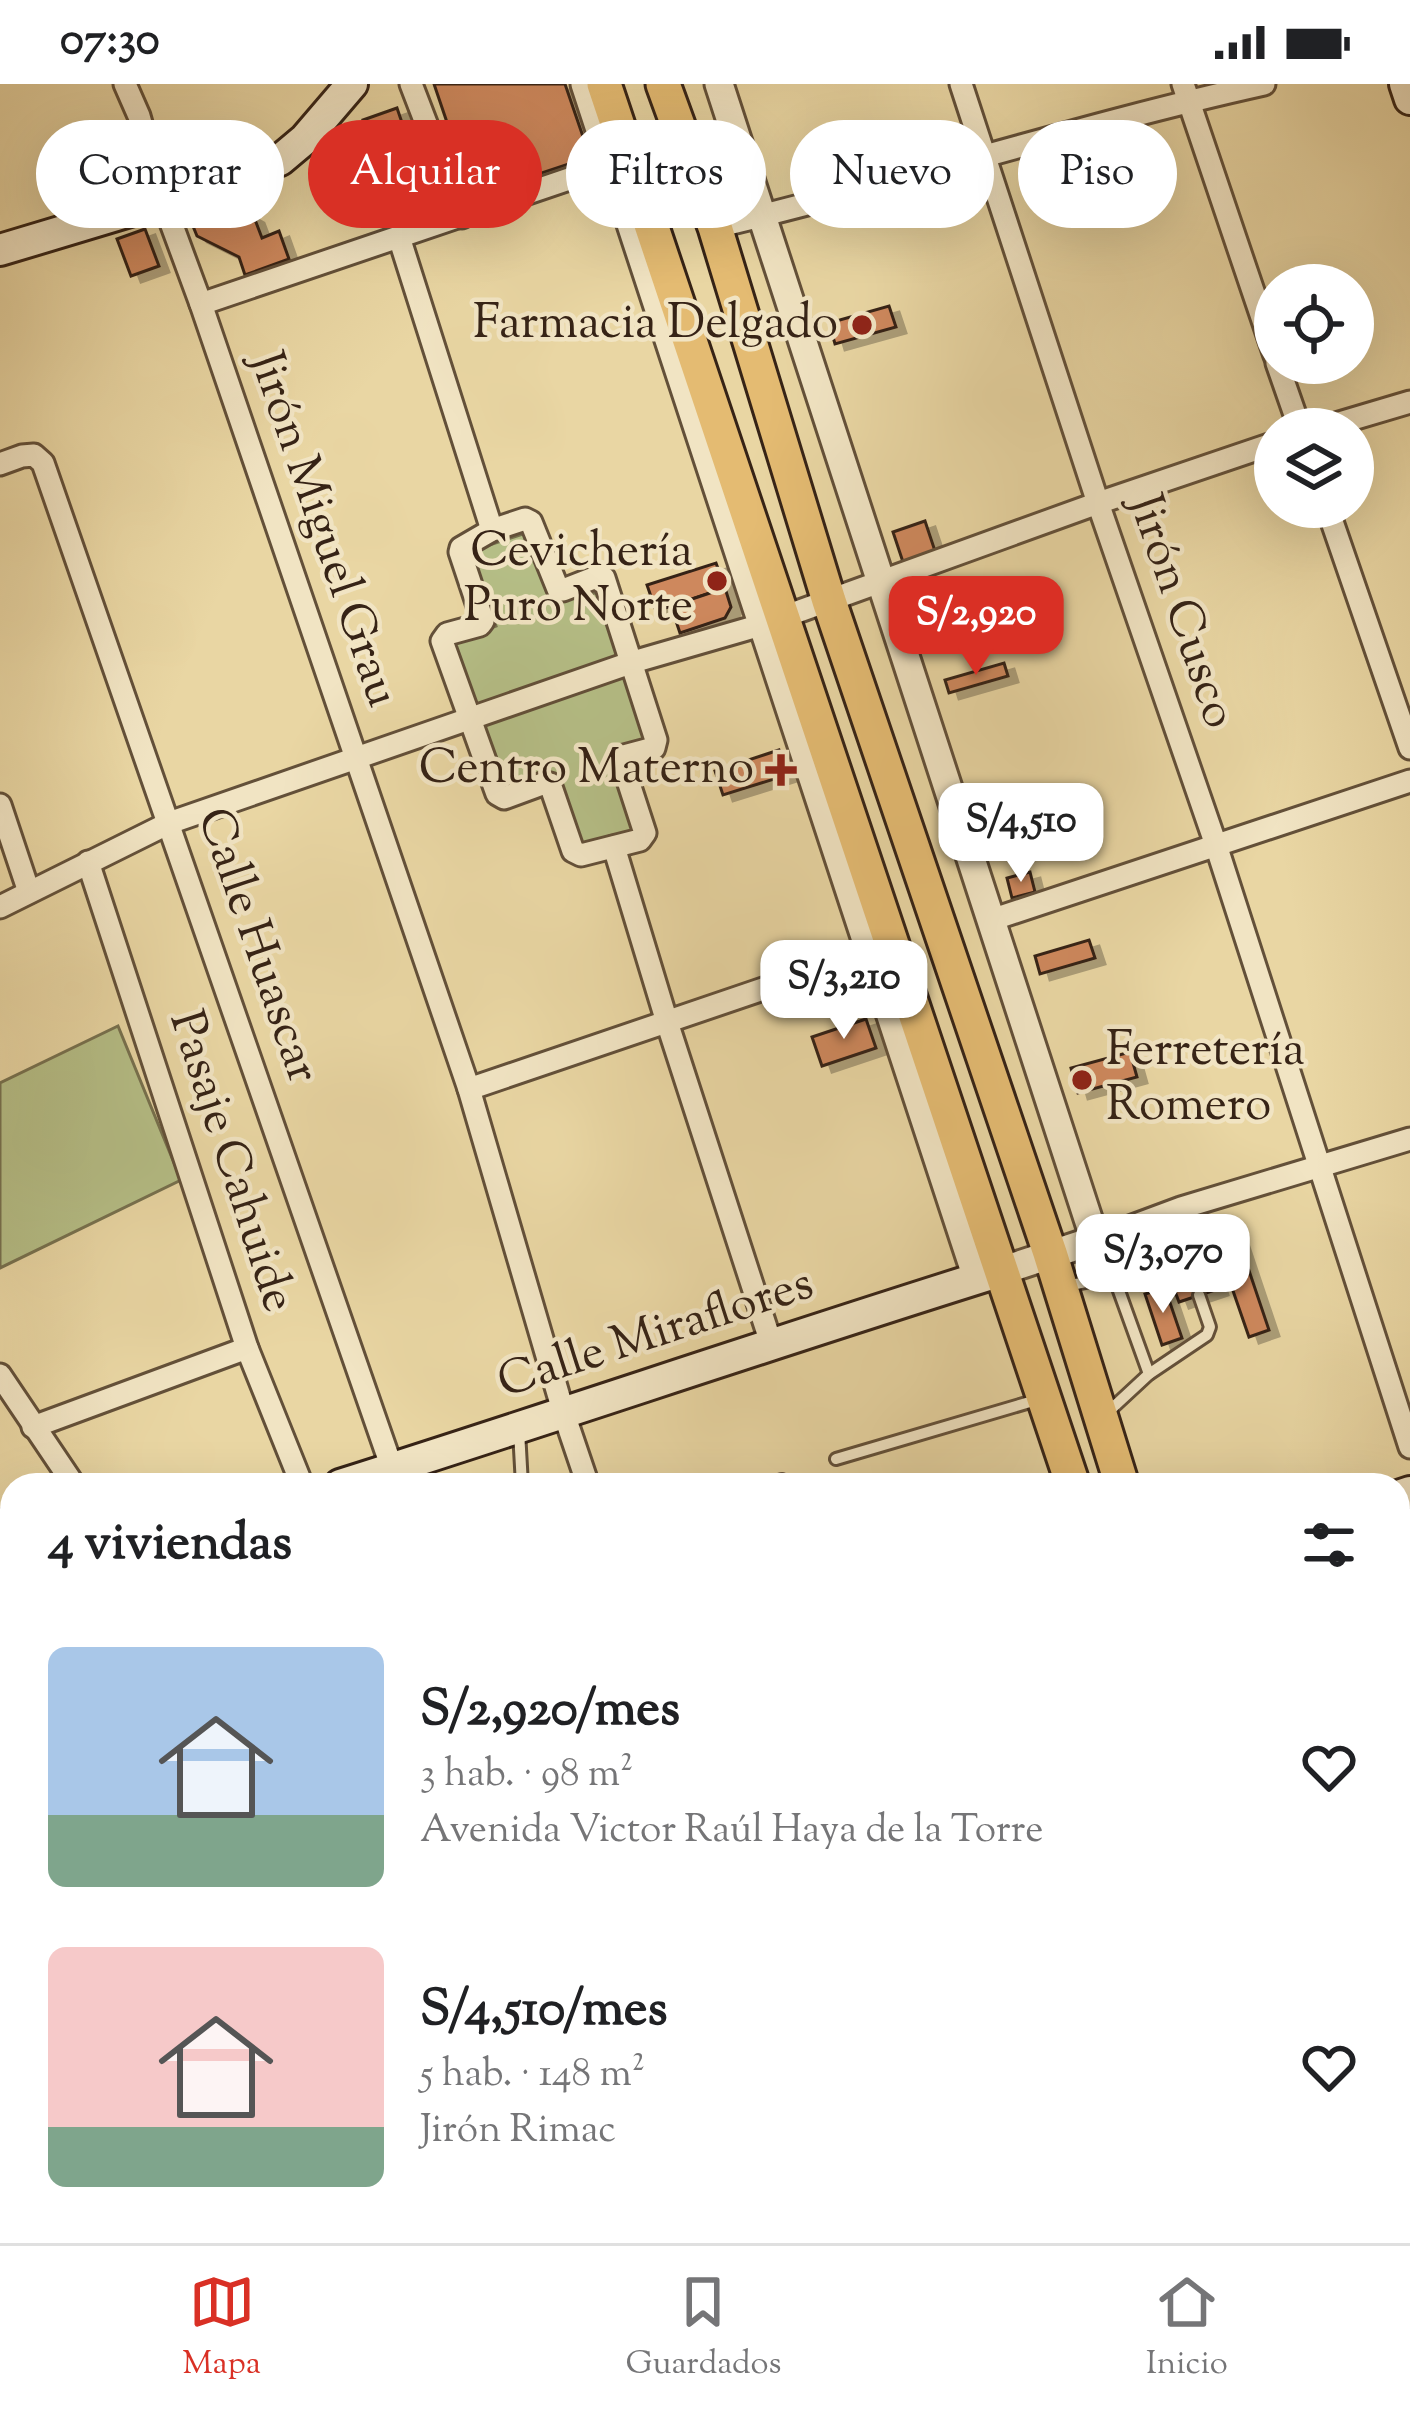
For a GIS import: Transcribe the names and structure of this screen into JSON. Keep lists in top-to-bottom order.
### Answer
{
  "streets": {
    "main road": ["Calle Miraflores"],
    "street": [
      "Jirón Miguel Grau",
      "Jirón Cusco",
      "Calle Huascar",
      "Pasaje Cahuide"
    ]
  },
  "crossings": [
    ["Jirón Miguel Grau", "Calle Miraflores"],
    ["Calle Huascar", "Calle Miraflores"]
  ],
  "places": {
    "other": ["Farmacia Delgado", "Cevichería Puro Norte", "Ferretería Romero"],
    "health": ["Centro Materno"]
  },
  "page": {
    "status": "07:30",
    "chip": [
      "Comprar",
      "Alquilar",
      "Filtros",
      "Nuevo",
      "Piso"
    ],
    "price": [
      "S/2,920",
      "S/4,510",
      "S/3,210",
      "S/3,070"
    ],
    "heading": "4 viviendas",
    "list": [
      {
        "name": "S/2,920/mes",
        "note": "3 hab. · 98 m² · Avenida Victor Raúl Haya de la Torre"
      },
      {
        "name": "S/4,510/mes",
        "note": "5 hab. · 148 m² · Jirón Rimac"
      }
    ],
    "tabs": ["Mapa", "Guardados", "Inicio"]
  }
}
